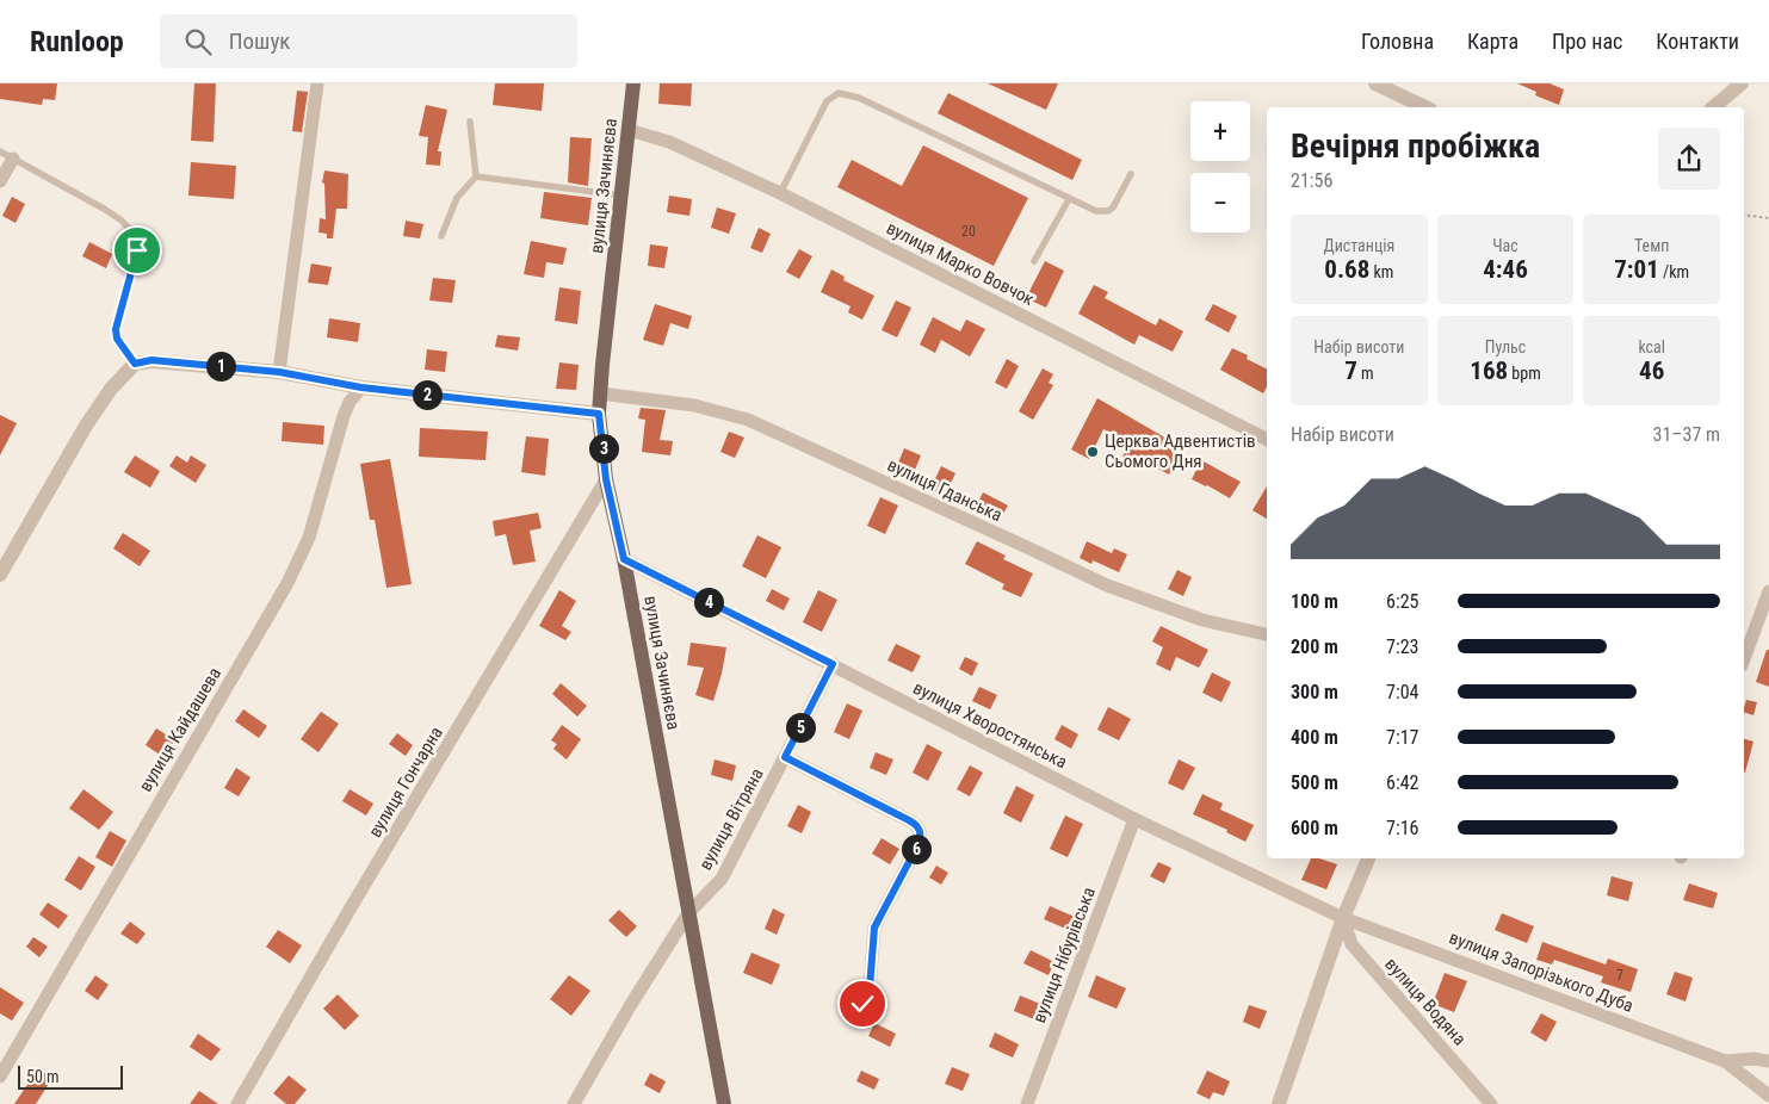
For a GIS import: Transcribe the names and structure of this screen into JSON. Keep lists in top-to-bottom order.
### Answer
{
  "streets": {
    "main road": ["вулиця Зачиняєва"],
    "street": [
      "вулиця Марко Вовчок",
      "вулиця Гданська",
      "вулиця Хворостянська",
      "вулиця Кайдашева",
      "вулиця Гончарна",
      "вулиця Вітряна",
      "вулиця Нібурівська",
      "вулиця Запорізького Дуба",
      "вулиця Водяна"
    ]
  },
  "crossings": [
    ["вулиця Зачиняєва", "вулиця Марко Вовчок"],
    ["вулиця Зачиняєва", "вулиця Гданська"],
    ["вулиця Зачиняєва", "вулиця Хворостянська"],
    ["вулиця Зачиняєва", "вулиця Гончарна"],
    ["вулиця Зачиняєва", "вулиця Вітряна"],
    ["вулиця Хворостянська", "вулиця Вітряна"],
    ["вулиця Хворостянська", "вулиця Нібурівська"],
    ["вулиця Хворостянська", "вулиця Запорізького Дуба"],
    ["вулиця Хворостянська", "вулиця Водяна"],
    ["вулиця Запорізького Дуба", "вулиця Водяна"]
  ],
  "places": ["Церква Адвентистів Сьомого Дня"],
  "house_numbers": ["20", "7"],
  "scale_bar": "50 m",
  "page": {
    "header": "Runloop",
    "search": "Пошук",
    "nav": [
      "Головна",
      "Карта",
      "Про нас",
      "Контакти"
    ],
    "map_buttons": ["+", "−"],
    "heading": ["Вечірня пробіжка", "21:56"],
    "stats": [
      ["Дистанція", "0.68 km"],
      ["Час", "4:46"],
      ["Темп", "7:01 /km"],
      ["Набір висоти", "7 m"],
      ["Пульс", "168 bpm"],
      ["kcal", "46"]
    ],
    "pins": [
      "1",
      "2",
      "3",
      "4",
      "5",
      "6"
    ],
    "chart": ["Набір висоти", "31–37 m"],
    "list": [
      {
        "name": "100 m",
        "note": "6:25"
      },
      {
        "name": "200 m",
        "note": "7:23"
      },
      {
        "name": "300 m",
        "note": "7:04"
      },
      {
        "name": "400 m",
        "note": "7:17"
      },
      {
        "name": "500 m",
        "note": "6:42"
      },
      {
        "name": "600 m",
        "note": "7:16"
      }
    ],
    "scale": "50 m"
  }
}
